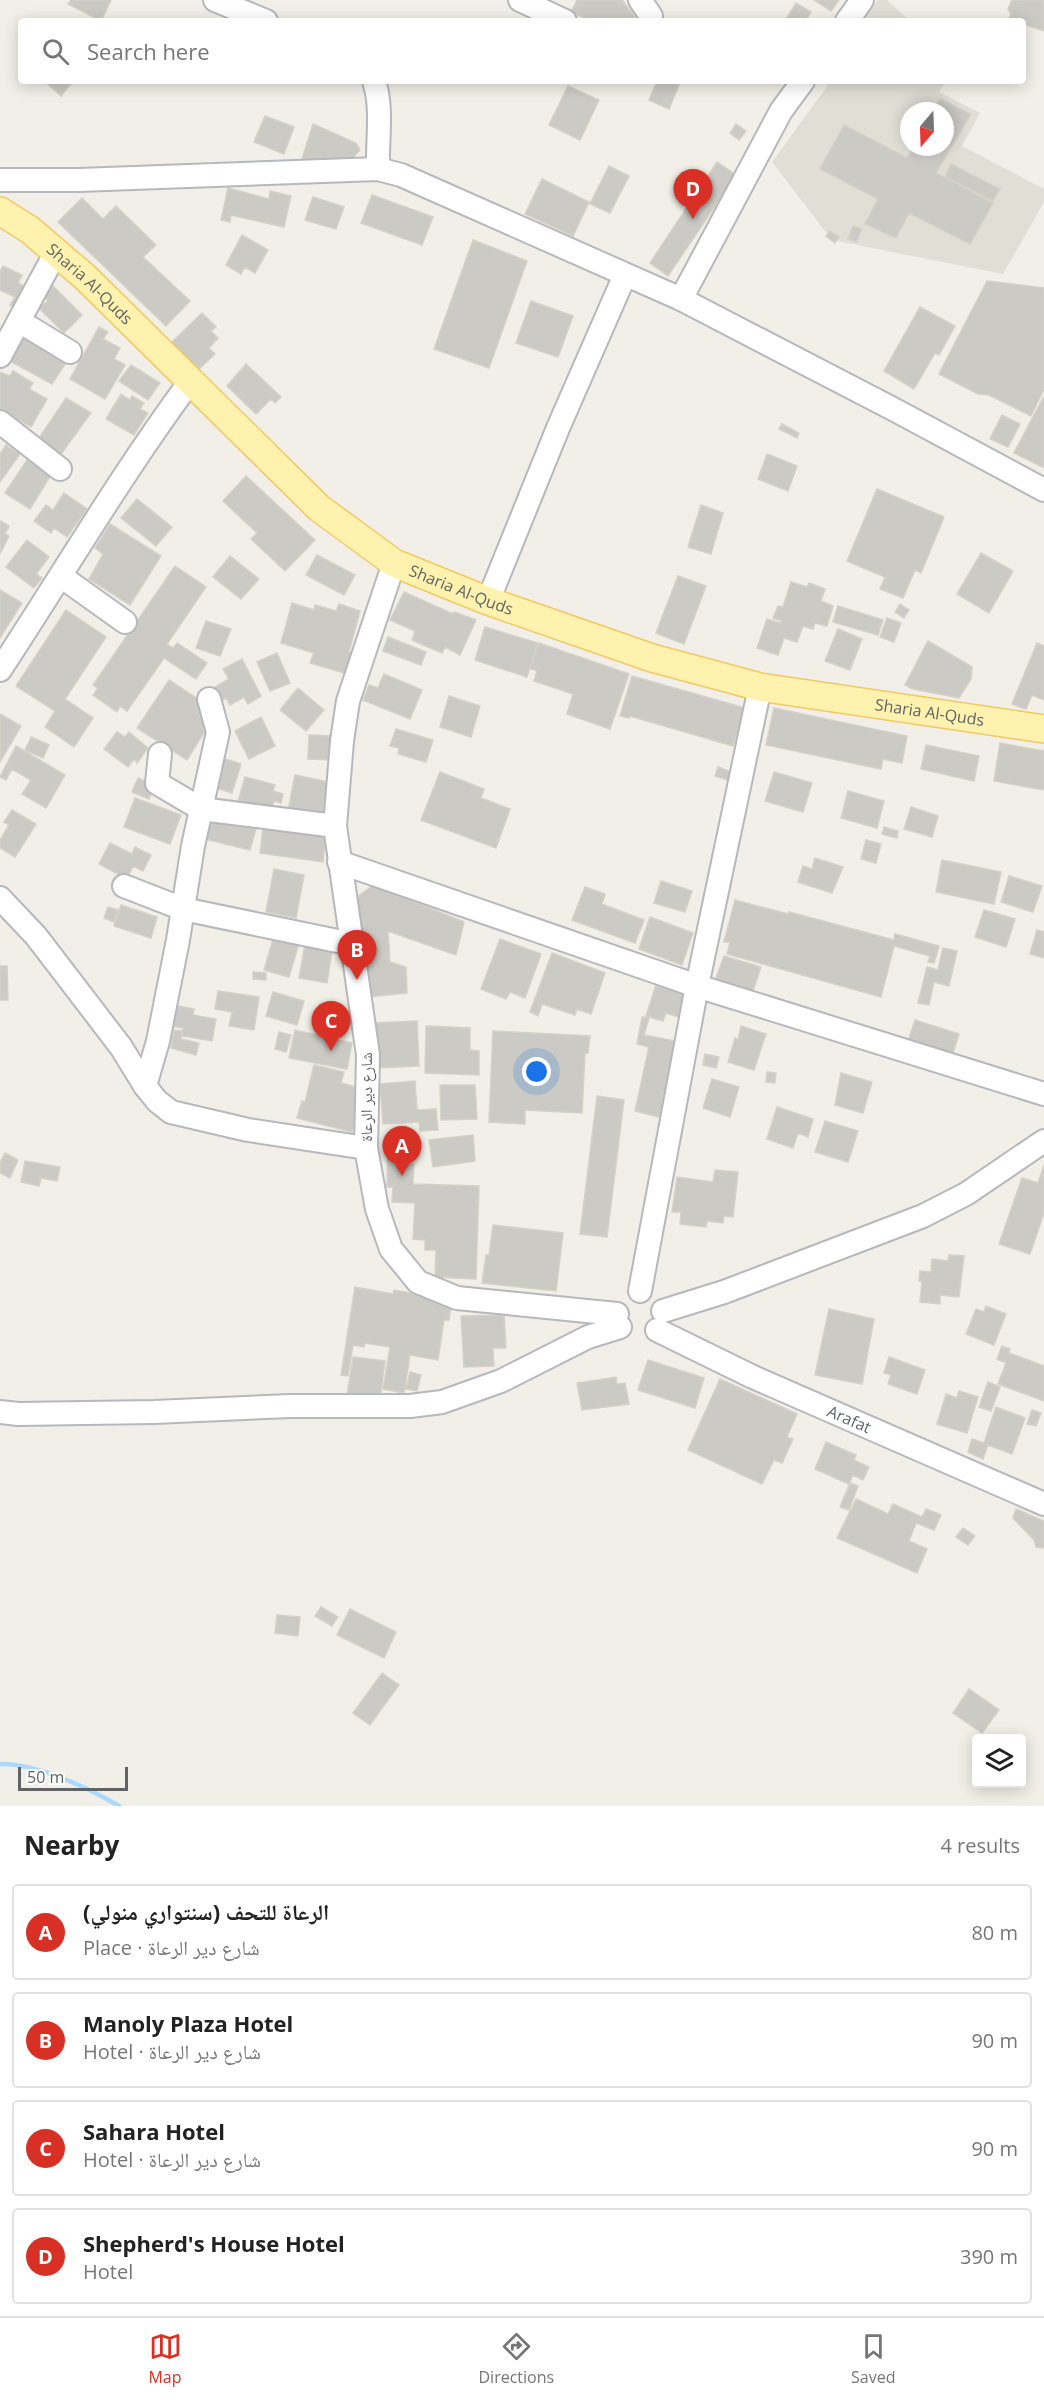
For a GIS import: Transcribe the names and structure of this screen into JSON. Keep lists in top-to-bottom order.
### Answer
{
  "streets": {
    "main road": ["Sharia Al-Quds"],
    "street": ["شارع دير الرعاة", "Arafat"]
  },
  "crossings": [
    ["Sharia Al-Quds", "شارع دير الرعاة"],
    ["شارع دير الرعاة", "Arafat"]
  ],
  "scale_bar": "50 m",
  "north": "bottom",
  "page": {
    "search": "Search here",
    "pins": [
      "D",
      "B",
      "C",
      "A"
    ],
    "scale": "50 m",
    "heading": ["Nearby", "4 results"],
    "list": [
      {
        "mark": "A",
        "name": "الرعاة للتحف (سنتواري منولي)",
        "note": "Place · شارع دير الرعاة",
        "value": "80 m"
      },
      {
        "mark": "B",
        "name": "Manoly Plaza Hotel",
        "note": "Hotel · شارع دير الرعاة",
        "value": "90 m"
      },
      {
        "mark": "C",
        "name": "Sahara Hotel",
        "note": "Hotel · شارع دير الرعاة",
        "value": "90 m"
      },
      {
        "mark": "D",
        "name": "Shepherd's House Hotel",
        "note": "Hotel",
        "value": "390 m"
      }
    ],
    "nav": ["Map", "Directions", "Saved"]
  }
}
